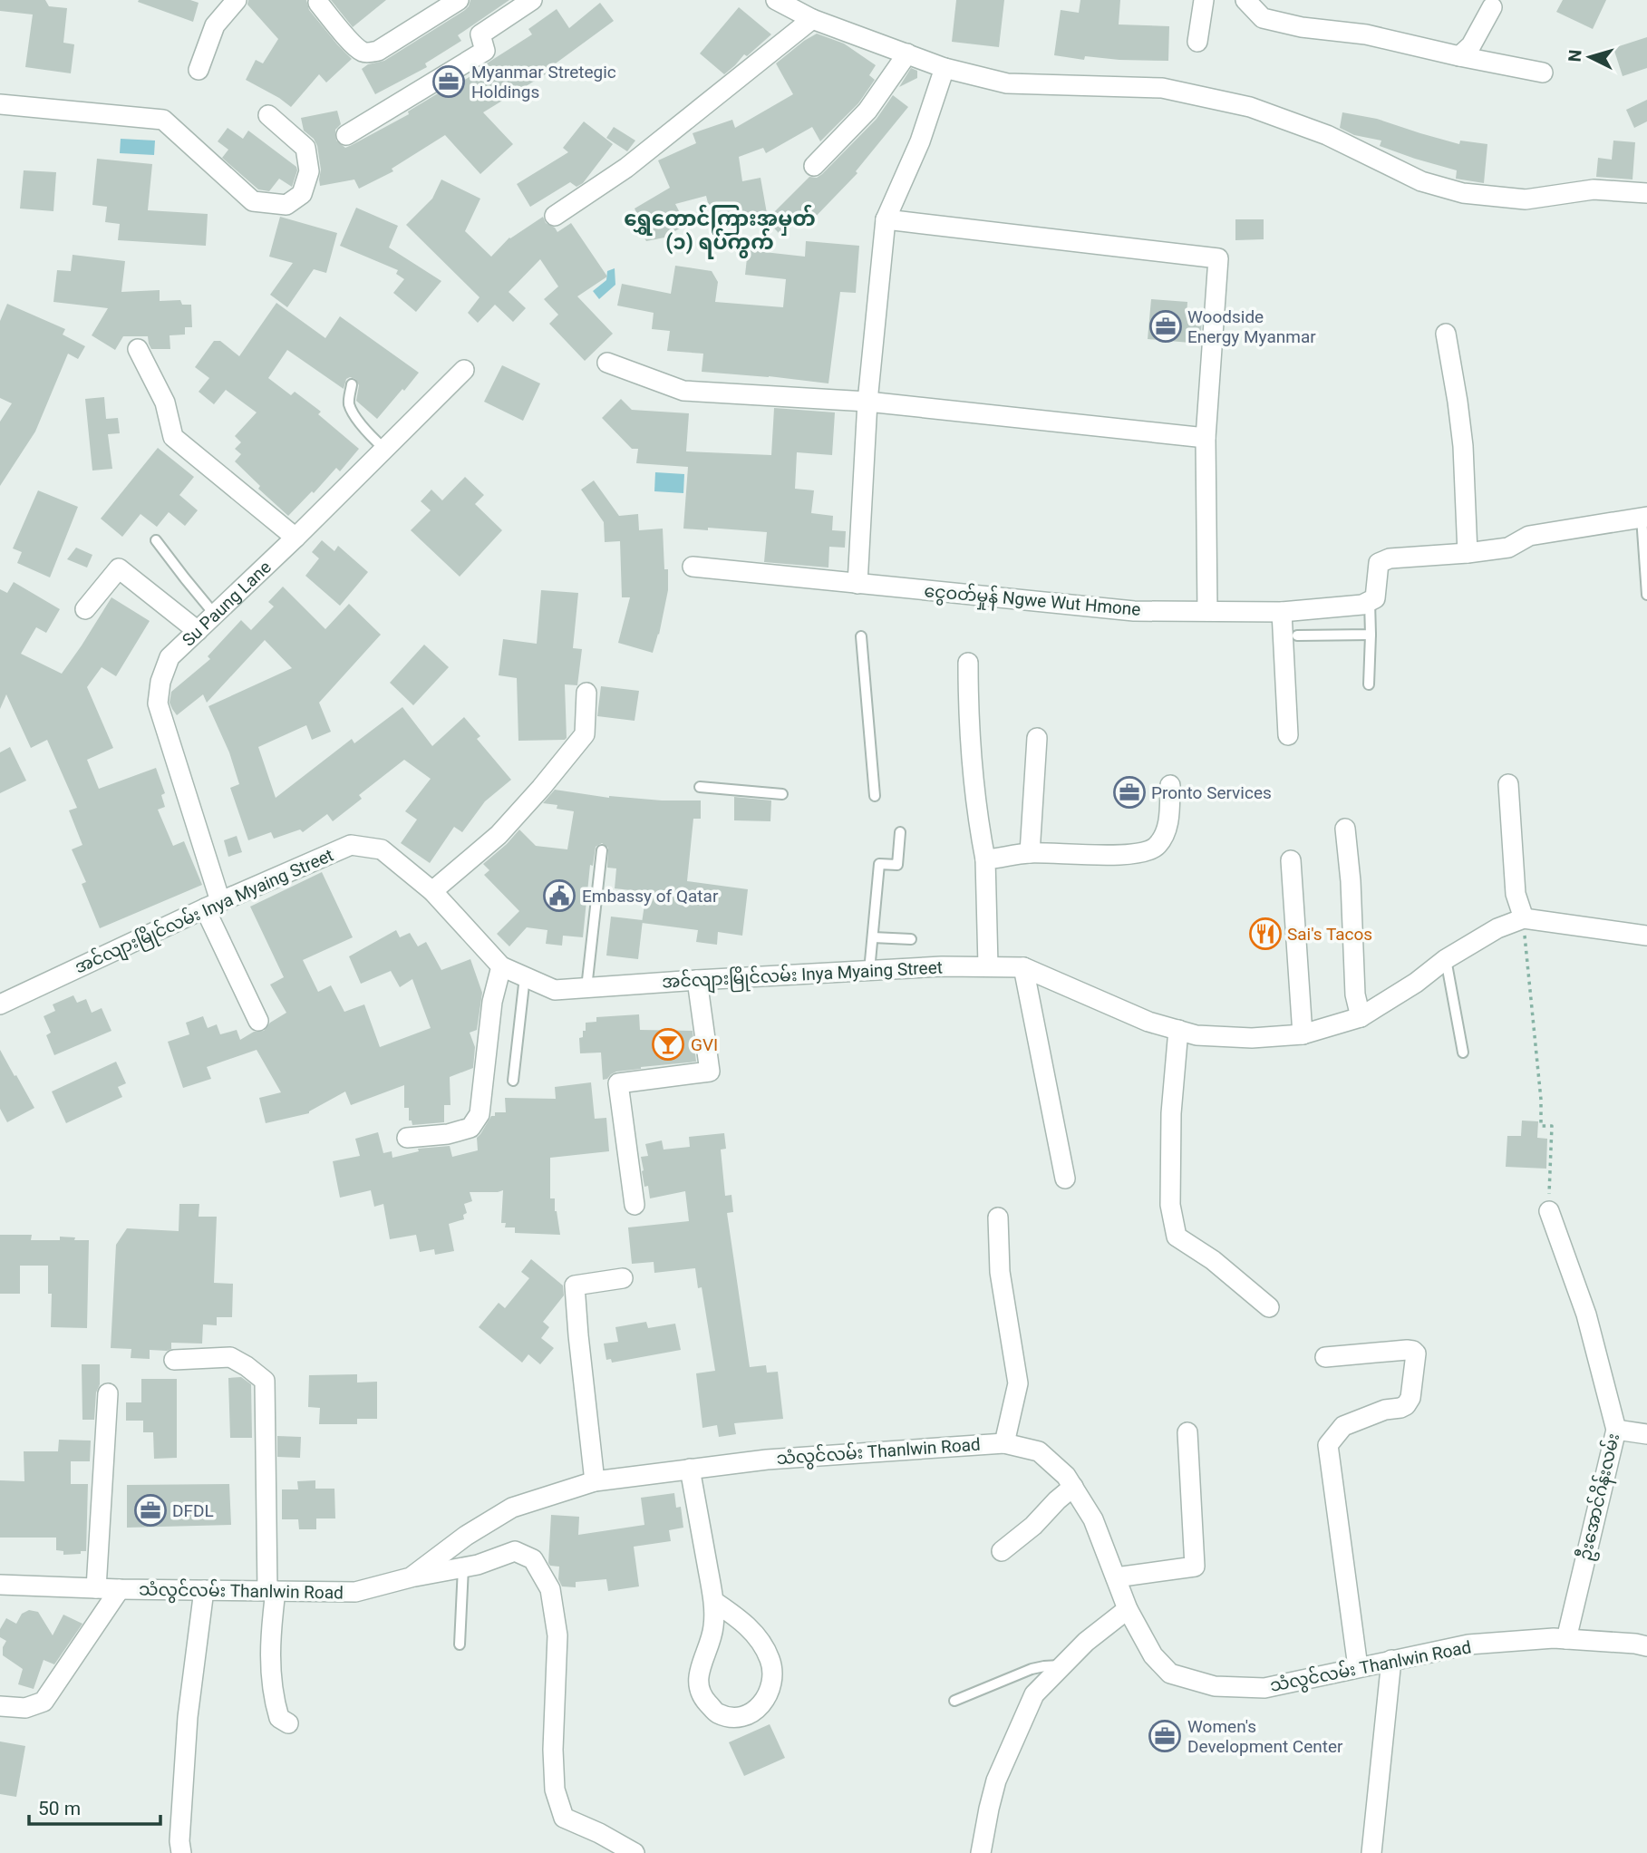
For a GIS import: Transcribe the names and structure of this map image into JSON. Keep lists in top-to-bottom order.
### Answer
{
  "streets": {
    "street": [
      "ငွေဝတ်မှုန် Ngwe Wut Hmone",
      "Su Paung Lane",
      "အင်လျားမြိုင်လမ်း Inya Myaing Street",
      "သံလွင်လမ်း Thanlwin Road",
      "ဦးအောင်ဂိန်းလမ်း"
    ]
  },
  "crossings": [
    ["Su Paung Lane", "အင်လျားမြိုင်လမ်း Inya Myaing Street"],
    ["သံလွင်လမ်း Thanlwin Road", "ဦးအောင်ဂိန်းလမ်း"]
  ],
  "districts": ["ရွှေတောင်ကြားအမှတ် (၁) ရပ်ကွက်"],
  "places": {
    "office": [
      "Myanmar Stretegic Holdings",
      "Woodside Energy Myanmar",
      "Pronto Services",
      "DFDL",
      "Women's Development Center"
    ],
    "public building": ["Embassy of Qatar"],
    "restaurant": ["Sai's Tacos"],
    "bar": ["GVI"]
  },
  "scale_bar": "50 m",
  "north": "left"
}
